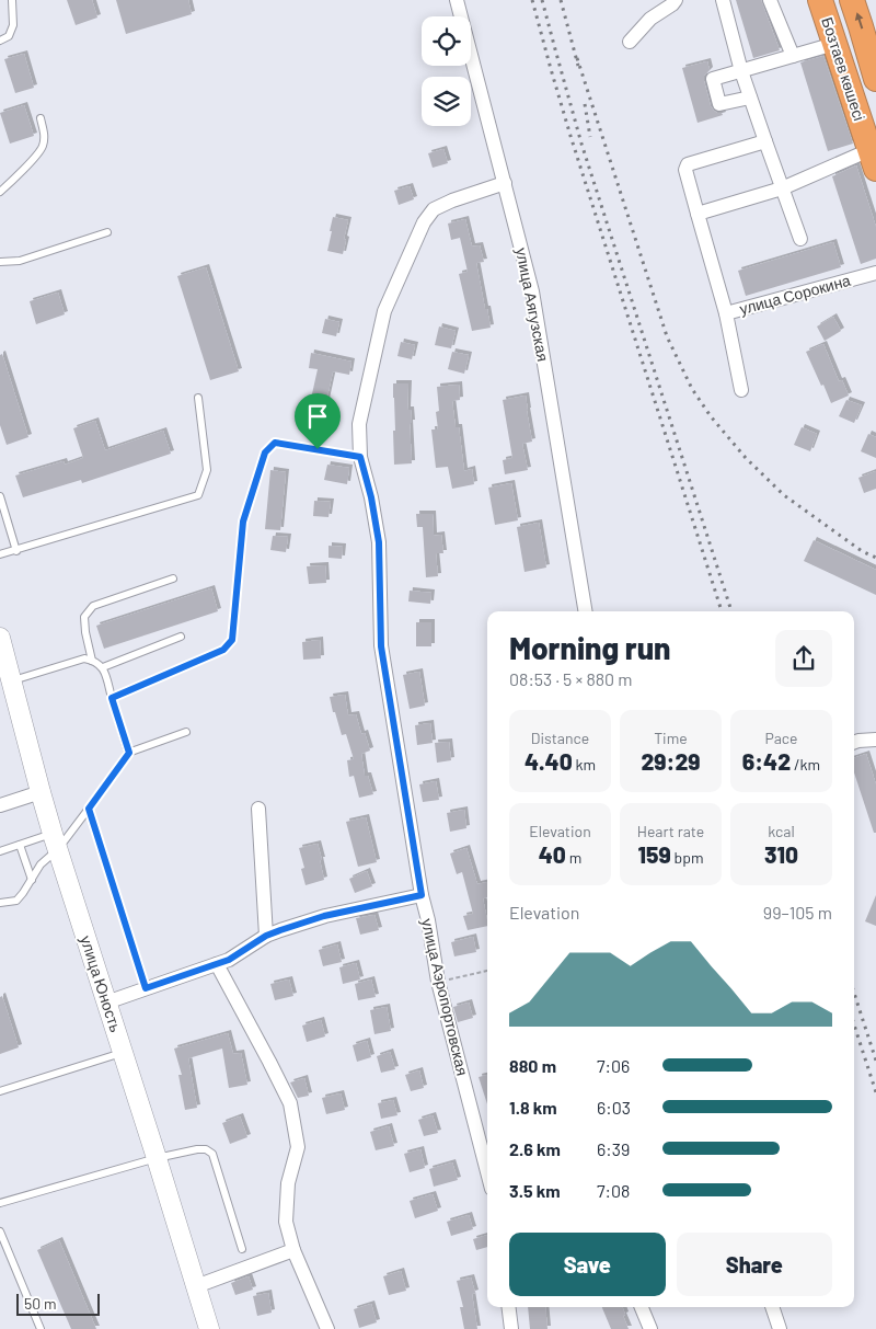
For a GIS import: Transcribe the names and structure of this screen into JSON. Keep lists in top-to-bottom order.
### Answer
{
  "streets": {
    "highway": ["Бозтаев көшесі"],
    "street": [
      "улица Сорокина",
      "улица Аягузская",
      "улица Юность",
      "улица Аэропортовская"
    ]
  },
  "crossings": [
    ["улица Аягузская", "улица Аэропортовская"]
  ],
  "scale_bar": "50 m",
  "page": {
    "heading": ["Morning run", "08:53 · 5 × 880 m"],
    "stats": [
      ["Distance", "4.40 km"],
      ["Time", "29:29"],
      ["Pace", "6:42 /km"],
      ["Elevation", "40 m"],
      ["Heart rate", "159 bpm"],
      ["kcal", "310"]
    ],
    "chart": ["Elevation", "99–105 m"],
    "list": [
      {
        "name": "880 m",
        "note": "7:06"
      },
      {
        "name": "1.8 km",
        "note": "6:03"
      },
      {
        "name": "2.6 km",
        "note": "6:39"
      },
      {
        "name": "3.5 km",
        "note": "7:08"
      }
    ],
    "buttons": ["Save", "Share"],
    "scale": "50 m"
  }
}
